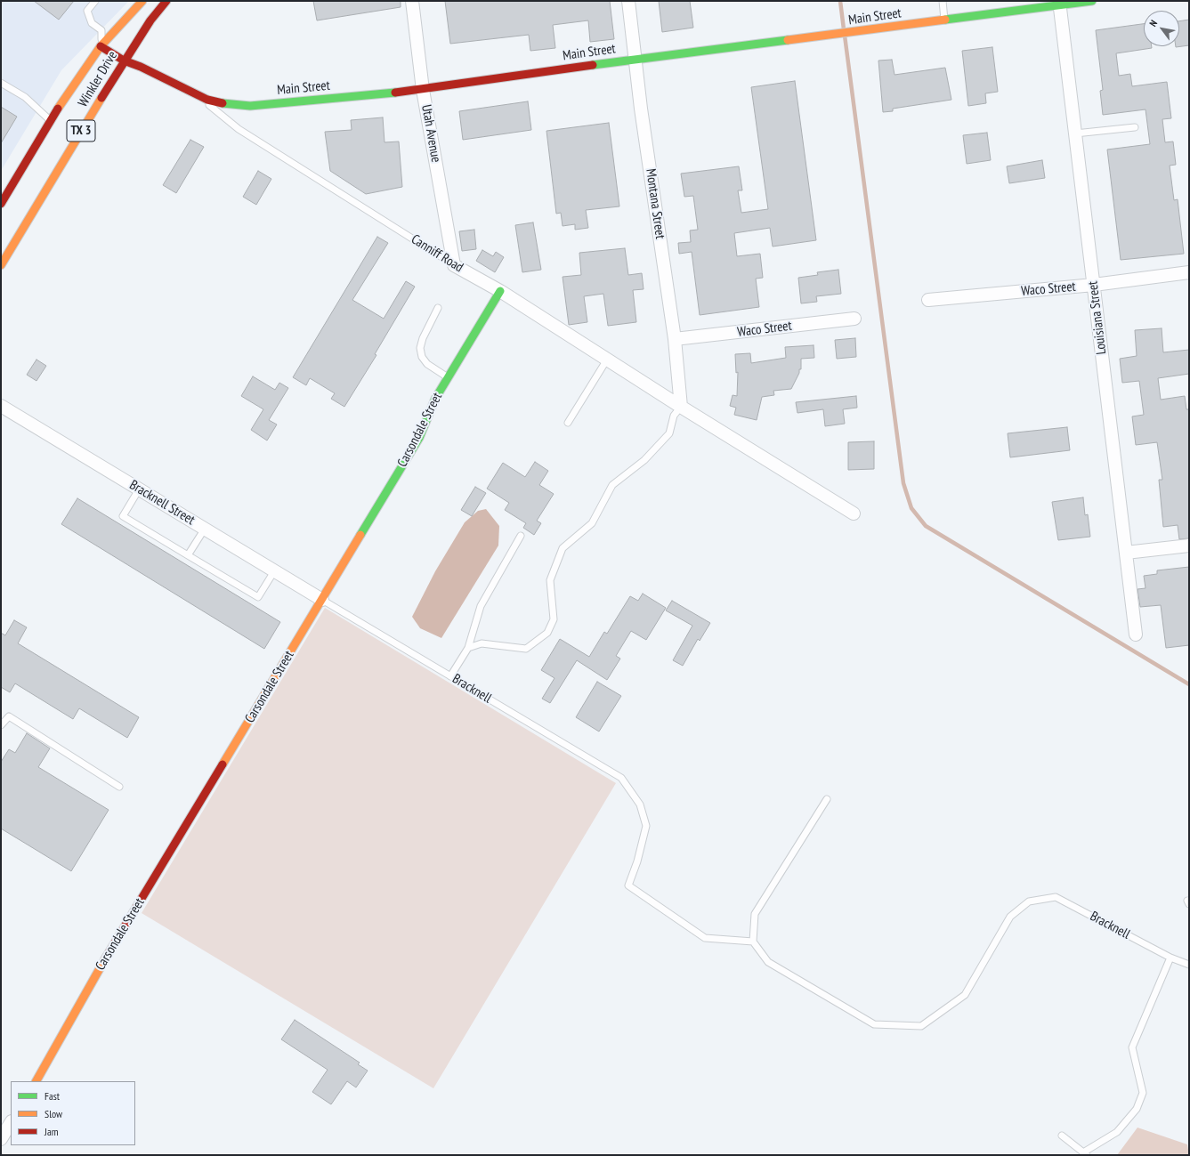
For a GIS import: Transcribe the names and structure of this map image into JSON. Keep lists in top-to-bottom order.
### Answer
{
  "streets": {
    "street": [
      "Main Street",
      "Winkler Drive",
      "TX 3",
      "Utah Avenue",
      "Montana Street",
      "Canniff Road",
      "Waco Street",
      "Louisiana Street",
      "Carsondale Street",
      "Bracknell Street"
    ],
    "lane": ["Bracknell"]
  },
  "crossings": [
    ["Main Street", "Winkler Drive"],
    ["Main Street", "Utah Avenue"],
    ["Main Street", "Montana Street"],
    ["Main Street", "Canniff Road"],
    ["Main Street", "Louisiana Street"],
    ["Utah Avenue", "Canniff Road"],
    ["Montana Street", "Canniff Road"],
    ["Montana Street", "Waco Street"],
    ["Canniff Road", "Carsondale Street"],
    ["Waco Street", "Louisiana Street"],
    ["Carsondale Street", "Bracknell Street"],
    ["Carsondale Street", "Bracknell"],
    ["Bracknell Street", "Bracknell"]
  ],
  "legend": ["Fast", "Slow", "Jam"],
  "north": "top left"
}
